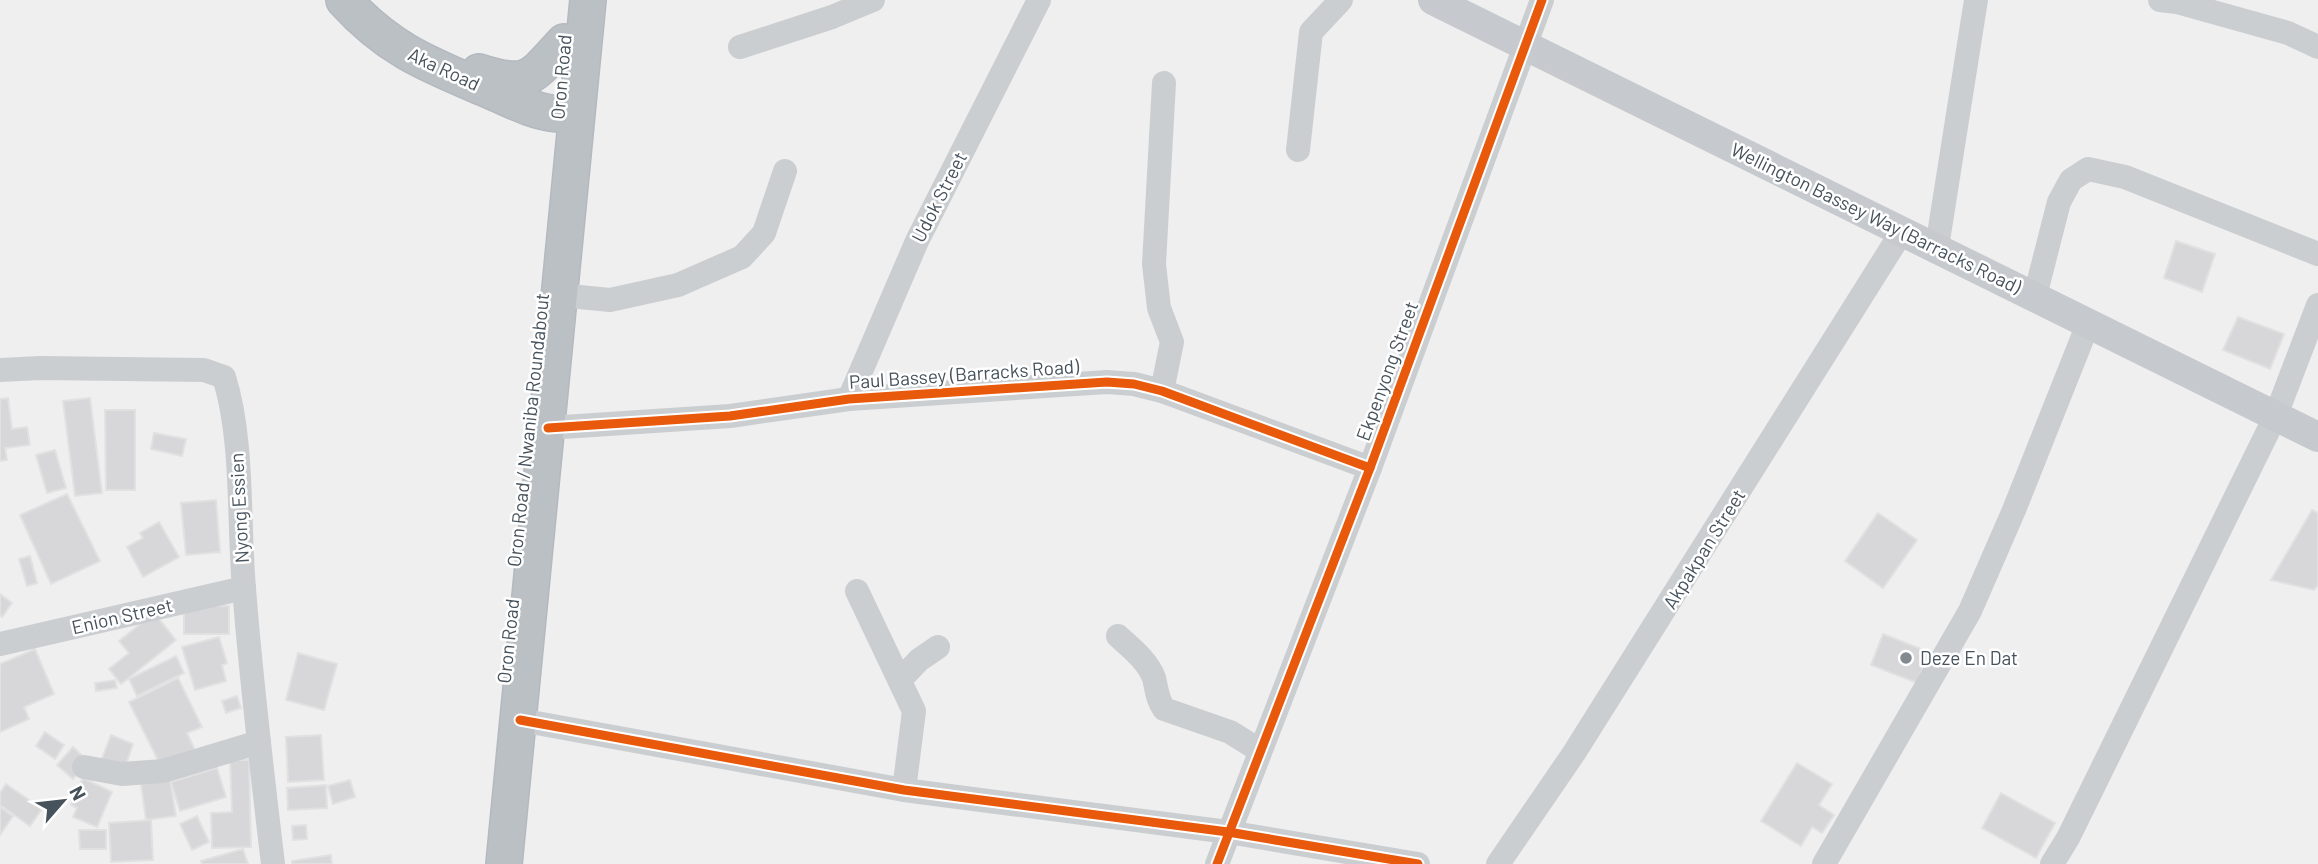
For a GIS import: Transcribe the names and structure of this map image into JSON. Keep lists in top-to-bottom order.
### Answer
{
  "streets": {
    "highway": ["Aka Road", "Oron Road", "Oron Road / Nwaniba Roundabout"],
    "main road": ["Wellington Bassey Way (Barracks Road)"],
    "street": [
      "Udok Street",
      "Ekpenyong Street",
      "Paul Bassey (Barracks Road)",
      "Nyong Essien",
      "Akpakpan Street",
      "Enion Street"
    ]
  },
  "crossings": [
    ["Aka Road", "Oron Road"],
    ["Udok Street", "Paul Bassey (Barracks Road)"],
    ["Wellington Bassey Way (Barracks Road)", "Ekpenyong Street"],
    ["Wellington Bassey Way (Barracks Road)", "Akpakpan Street"],
    ["Ekpenyong Street", "Paul Bassey (Barracks Road)"],
    ["Paul Bassey (Barracks Road)", "Oron Road / Nwaniba Roundabout"],
    ["Nyong Essien", "Enion Street"]
  ],
  "places": ["Deze En Dat"],
  "north": "top right"
}
